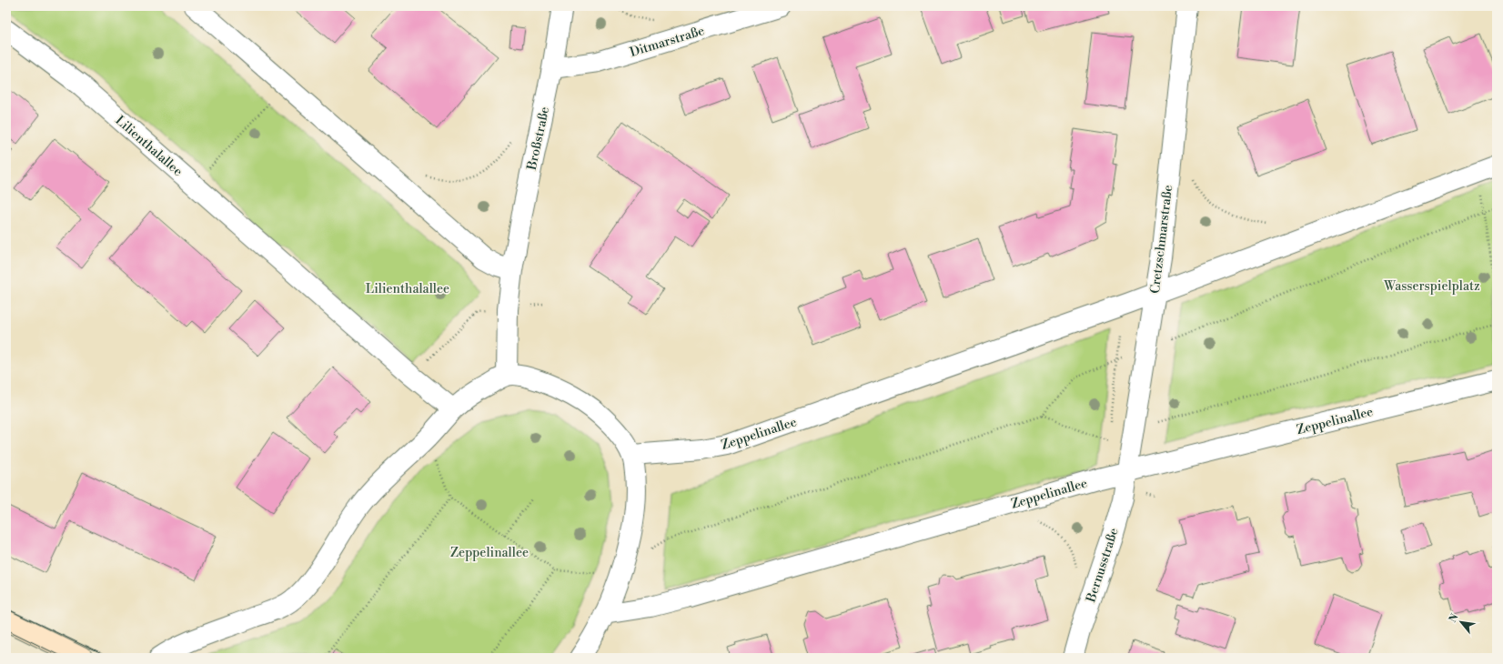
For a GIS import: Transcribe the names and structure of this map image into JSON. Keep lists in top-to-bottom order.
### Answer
{
  "streets": {
    "street": [
      "Ditmarstraße",
      "Broßstraße",
      "Lilienthalallee",
      "Cretzschmarstraße",
      "Zeppelinallee",
      "Bernusstraße"
    ]
  },
  "crossings": [
    ["Ditmarstraße", "Broßstraße"],
    ["Cretzschmarstraße", "Zeppelinallee"],
    ["Cretzschmarstraße", "Bernusstraße"],
    ["Zeppelinallee", "Bernusstraße"]
  ],
  "parks": ["Wasserspielplatz", "Lilienthalallee", "Zeppelinallee"],
  "north": "top left"
}
